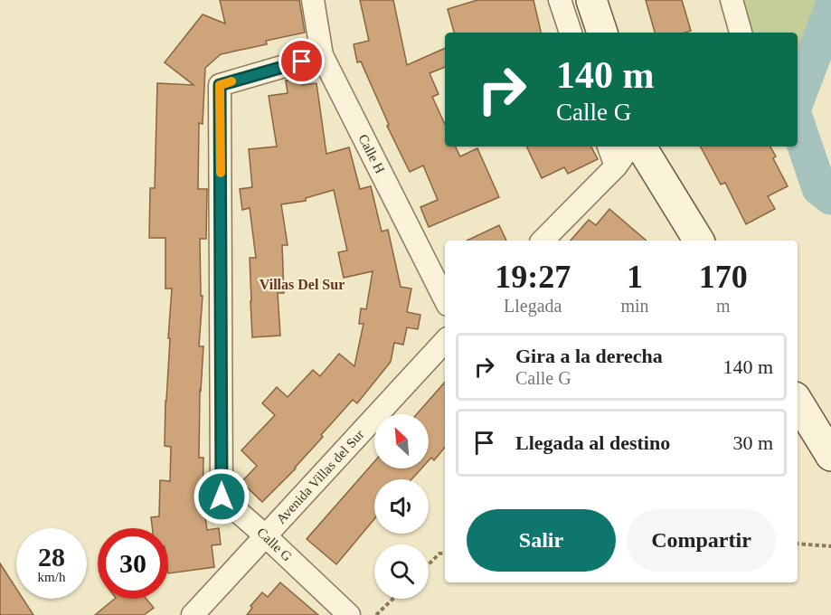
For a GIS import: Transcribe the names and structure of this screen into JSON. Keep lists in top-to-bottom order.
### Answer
{
  "streets": {
    "street": ["Calle H", "Avenida Villas del Sur", "Calle G"]
  },
  "crossings": [
    ["Calle H", "Calle G"],
    ["Avenida Villas del Sur", "Calle G"]
  ],
  "districts": ["Villas Del Sur"],
  "north": "top left",
  "page": {
    "turn": ["140 m", "Calle G"],
    "eta": [
      "19:27",
      "Llegada",
      "1",
      "min",
      "170",
      "m"
    ],
    "list": [
      {
        "name": "Gira a la derecha",
        "note": "Calle G",
        "value": "140 m"
      },
      {
        "name": "Llegada al destino",
        "value": "30 m"
      }
    ],
    "buttons": ["Salir", "Compartir"],
    "speed": "28 km/h",
    "limit": "30"
  }
}
